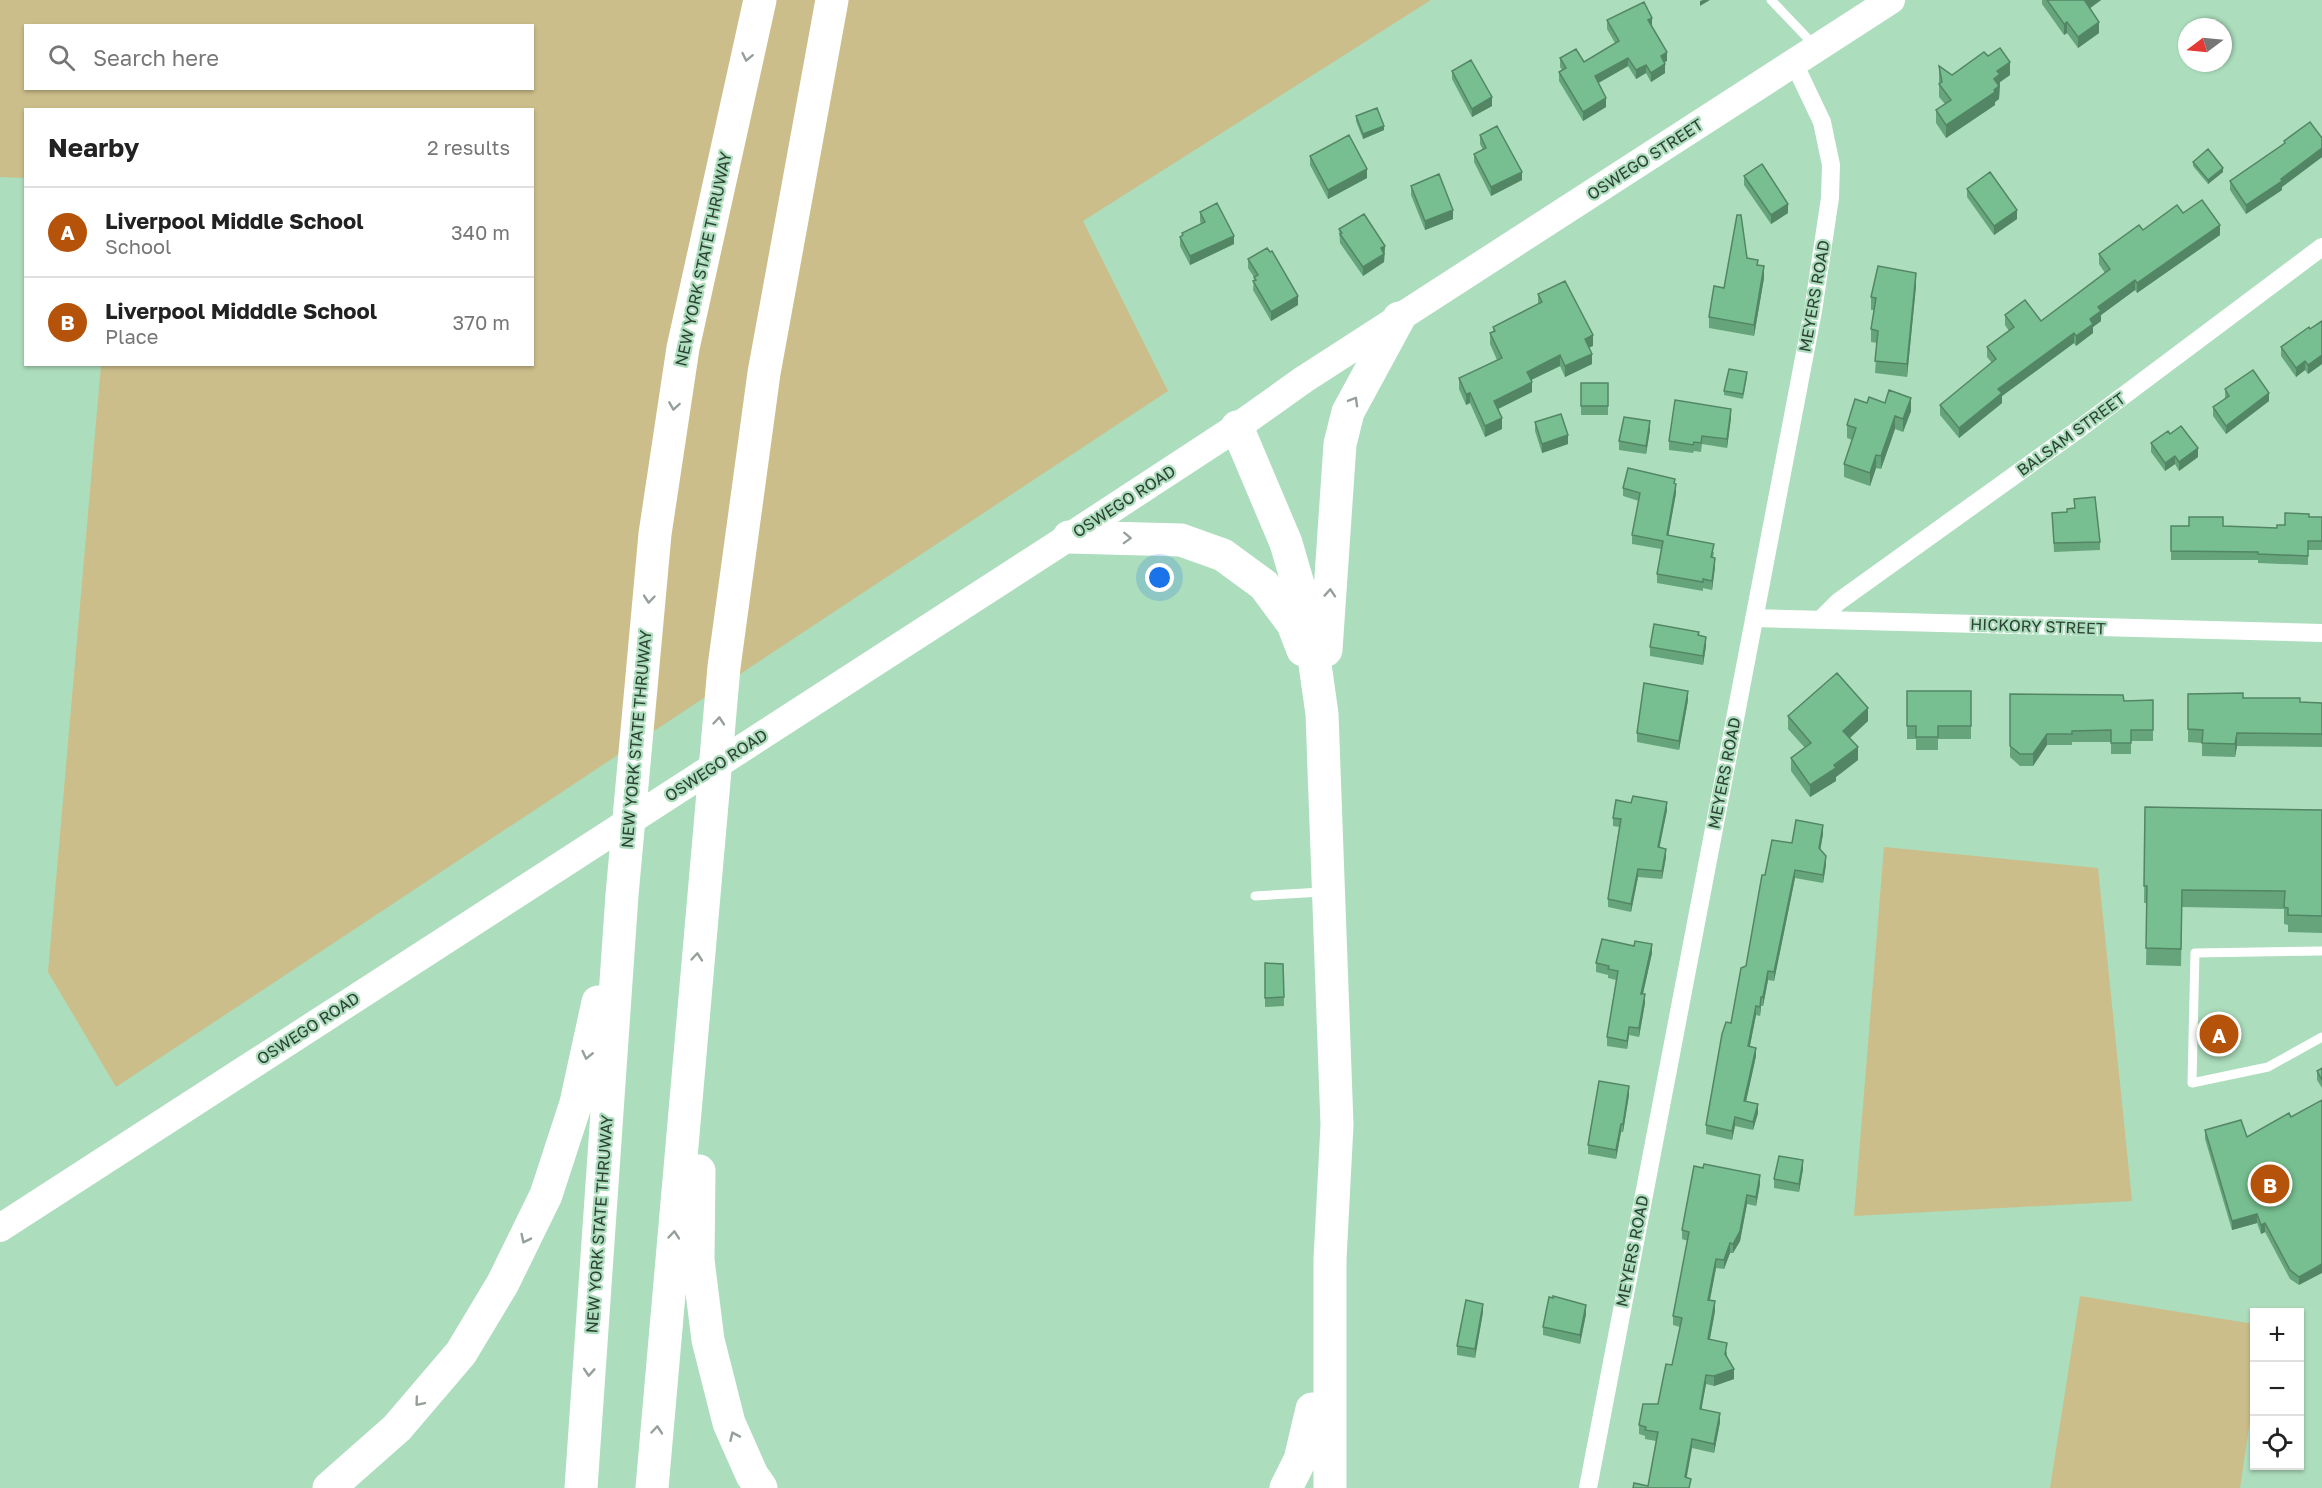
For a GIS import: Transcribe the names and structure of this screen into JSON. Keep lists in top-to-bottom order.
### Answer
{
  "streets": {
    "highway": ["NEW YORK STATE THRUWAY"],
    "main road": ["OSWEGO STREET", "OSWEGO ROAD"],
    "street": ["MEYERS ROAD", "BALSAM STREET", "HICKORY STREET"]
  },
  "crossings": [
    ["OSWEGO STREET", "MEYERS ROAD"],
    ["OSWEGO STREET", "OSWEGO ROAD"],
    ["MEYERS ROAD", "HICKORY STREET"],
    ["BALSAM STREET", "HICKORY STREET"]
  ],
  "north": "left",
  "page": {
    "search": "Search here",
    "heading": ["Nearby", "2 results"],
    "list": [
      {
        "mark": "A",
        "name": "Liverpool Middle School",
        "note": "School",
        "value": "340 m"
      },
      {
        "mark": "B",
        "name": "Liverpool Midddle School",
        "note": "Place",
        "value": "370 m"
      }
    ],
    "pins": ["A", "B"],
    "map_buttons": ["+", "−"]
  }
}
